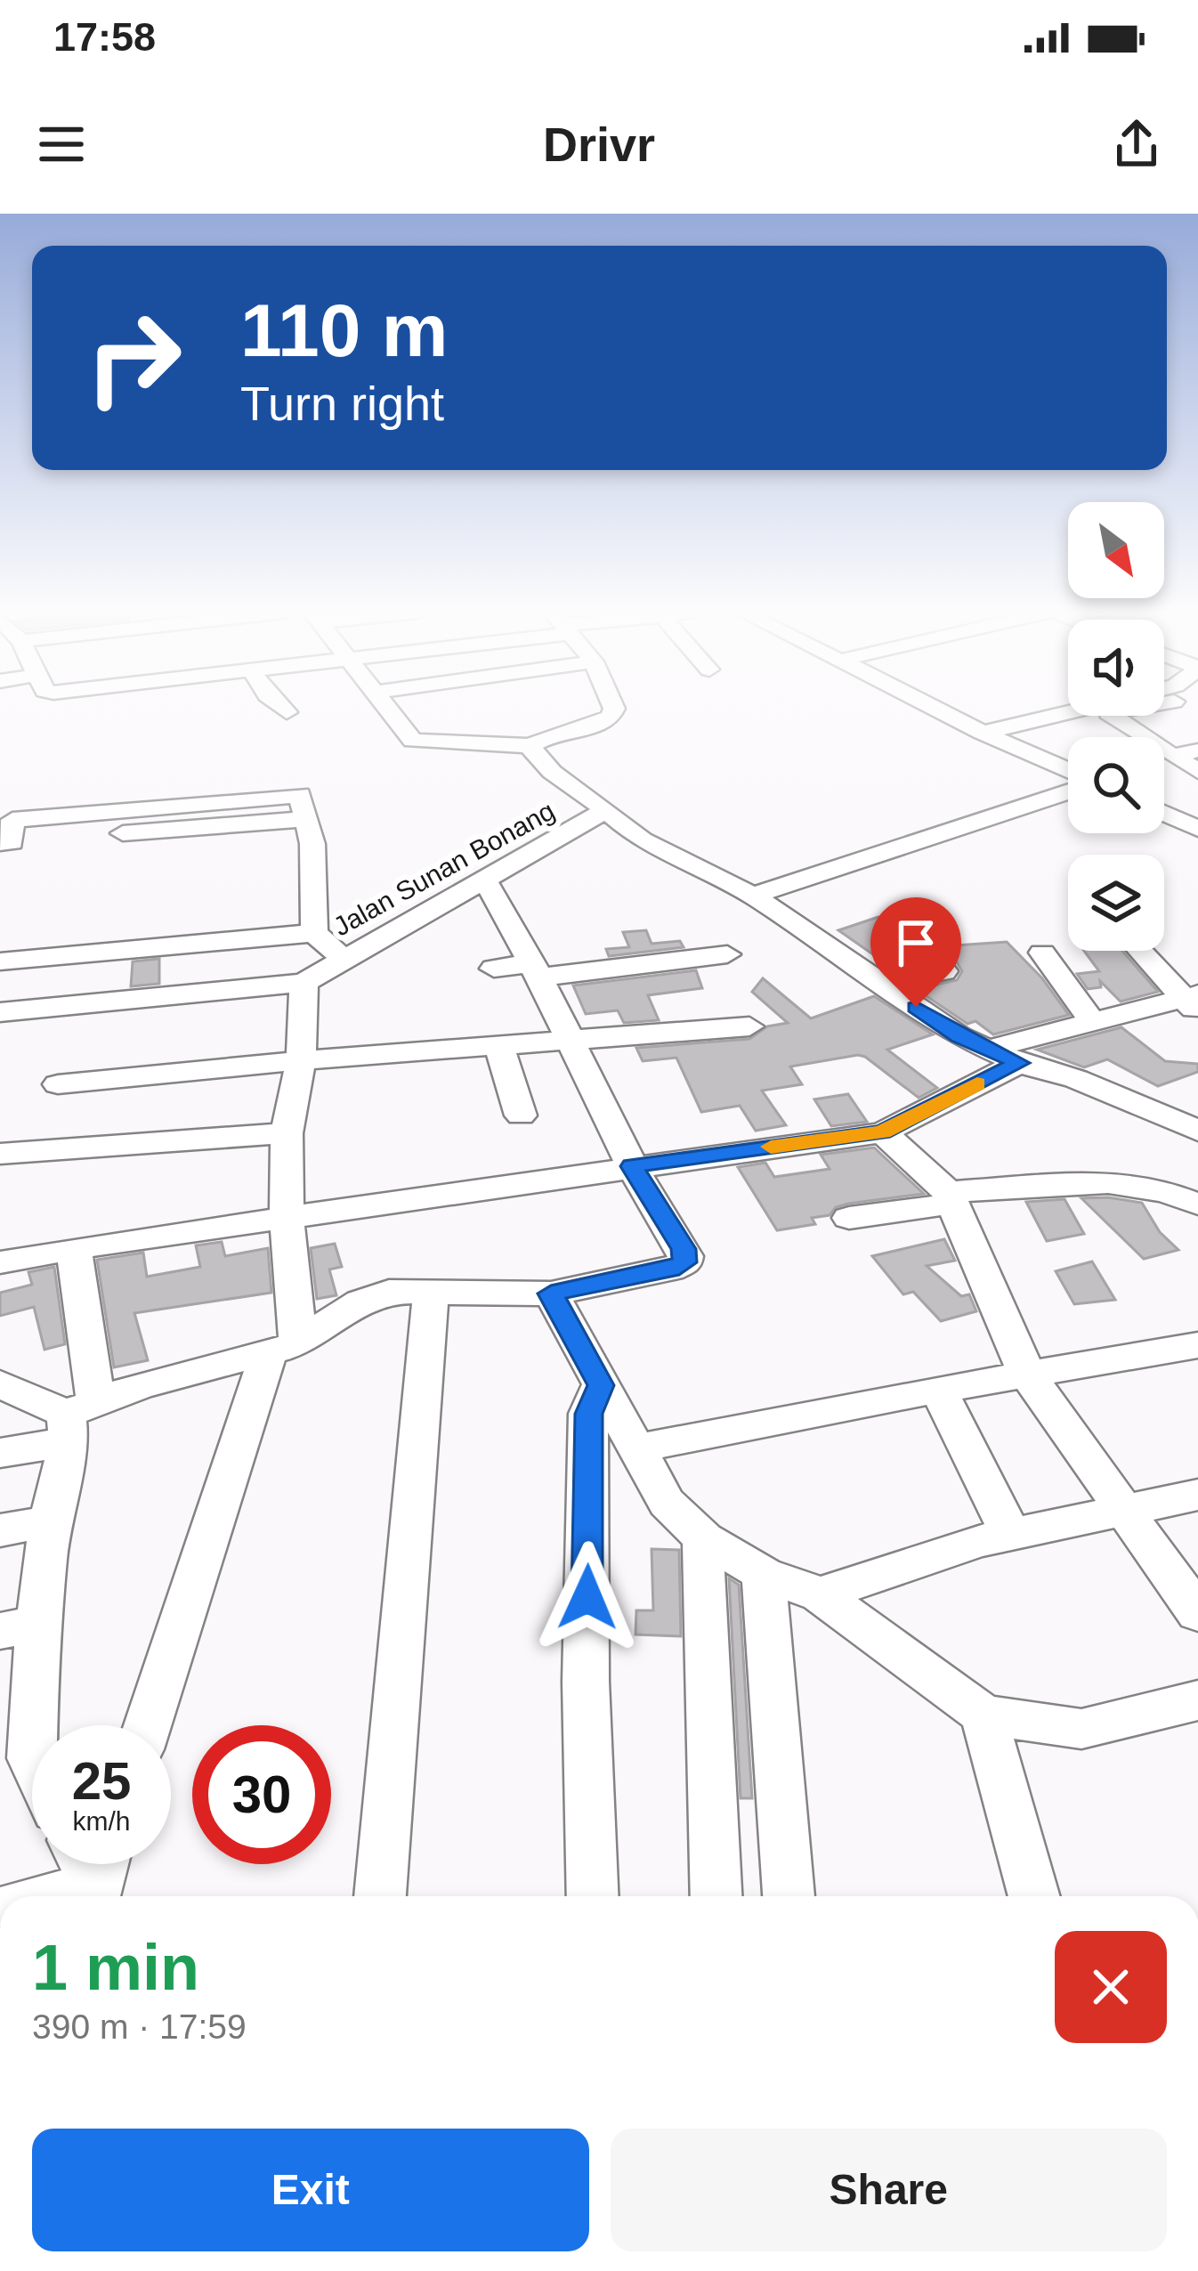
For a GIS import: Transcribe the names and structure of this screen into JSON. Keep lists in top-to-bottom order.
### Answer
{
  "streets": {
    "street": ["Jalan Sunan Bonang"]
  },
  "north": "bottom right",
  "page": {
    "status": "17:58",
    "header": "Drivr",
    "turn": ["110 m", "Turn right"],
    "speed": "25 km/h",
    "limit": "30",
    "heading": ["1 min", "390 m · 17:59"],
    "buttons": ["Exit", "Share"]
  }
}
